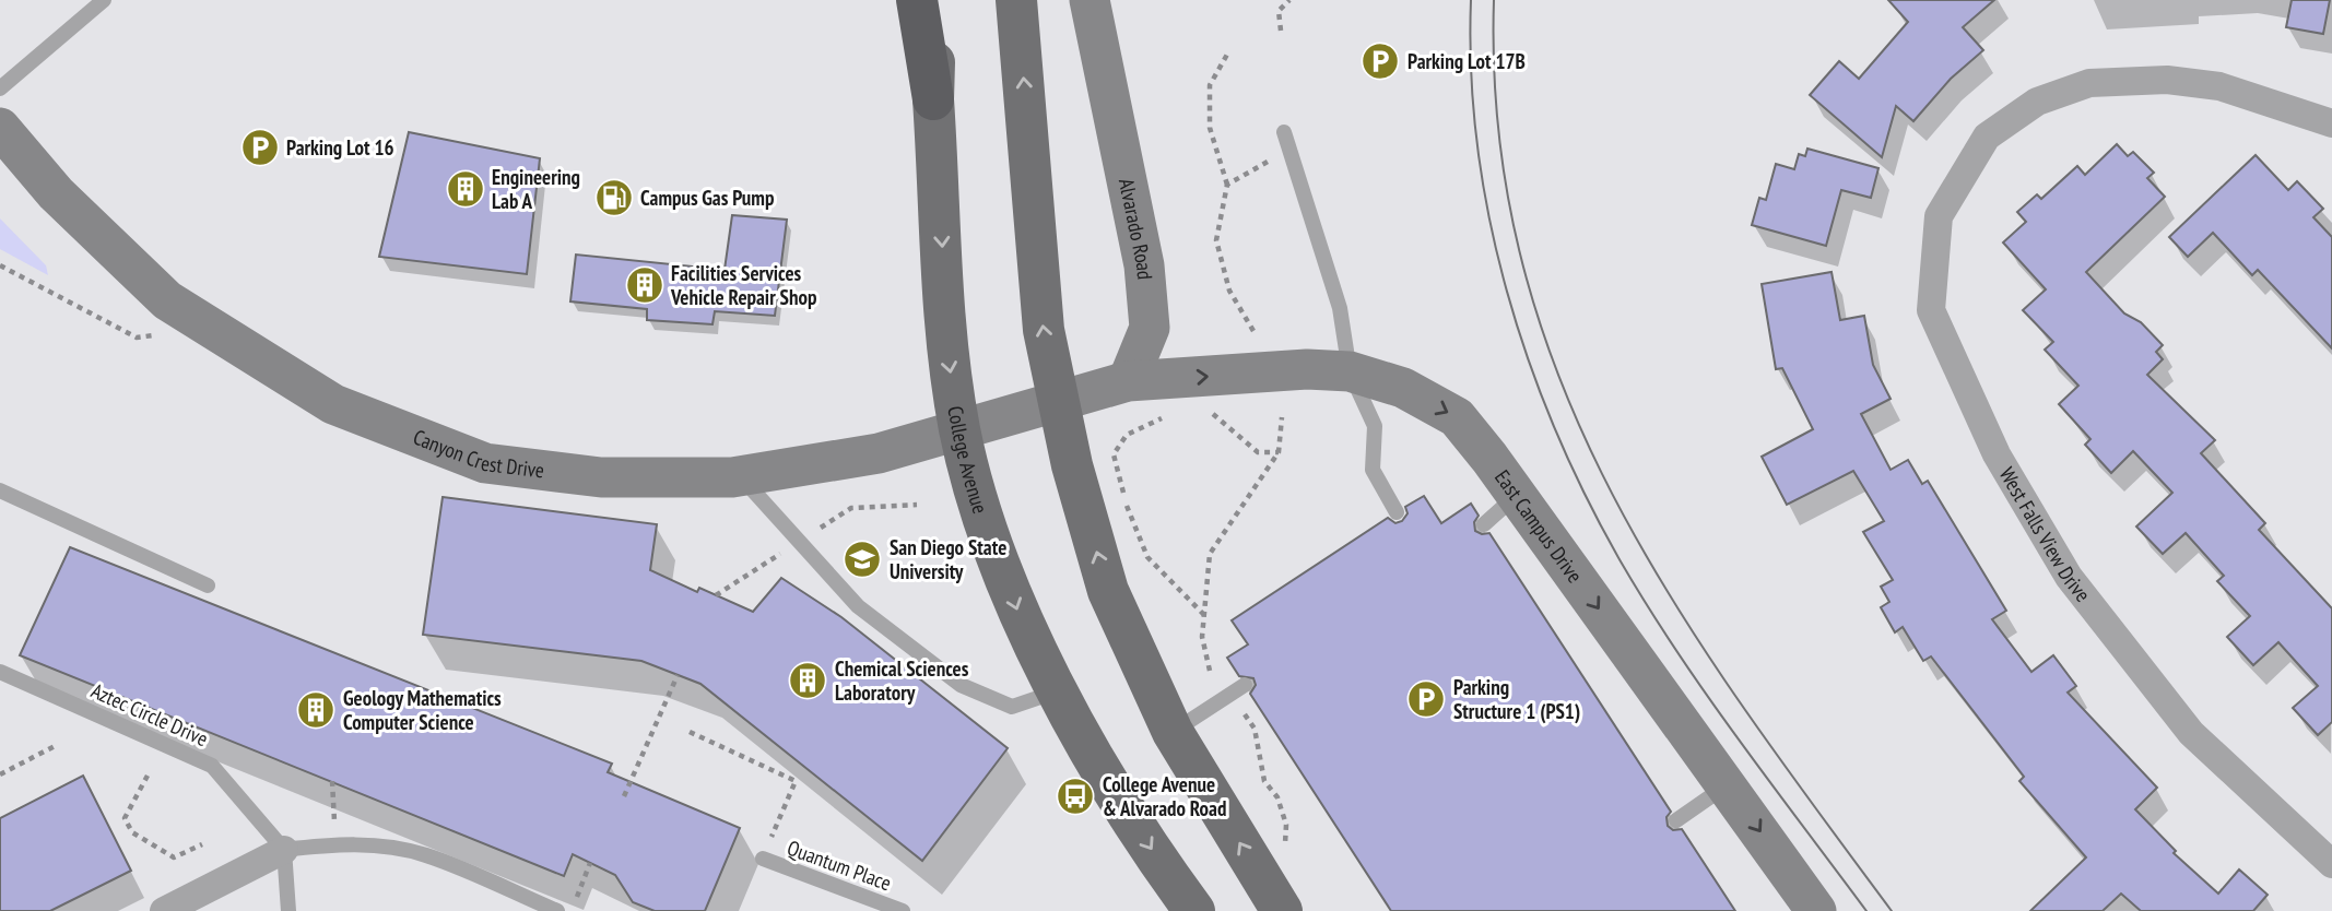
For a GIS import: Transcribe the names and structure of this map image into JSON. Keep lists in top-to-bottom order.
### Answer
{
  "streets": {
    "main road": ["College Avenue"],
    "street": [
      "Alvarado Road",
      "Canyon Crest Drive",
      "East Campus Drive",
      "West Falls View Drive"
    ],
    "lane": ["Aztec Circle Drive", "Quantum Place"]
  },
  "crossings": [
    ["Alvarado Road", "East Campus Drive"],
    ["Canyon Crest Drive", "College Avenue"]
  ],
  "one_way": ["East Campus Drive"],
  "places": {
    "parking": ["Parking Lot 17B", "Parking Lot 16", "Parking Structure 1 (PS1)"],
    "building": [
      "Engineering Lab A",
      "Facilities Services Vehicle Repair Shop",
      "Chemical Sciences Laboratory",
      "Geology Mathematics Computer Science"
    ],
    "fuel station": ["Campus Gas Pump"],
    "school or university": ["San Diego State University"],
    "bus stop": ["College Avenue & Alvarado Road"]
  }
}
